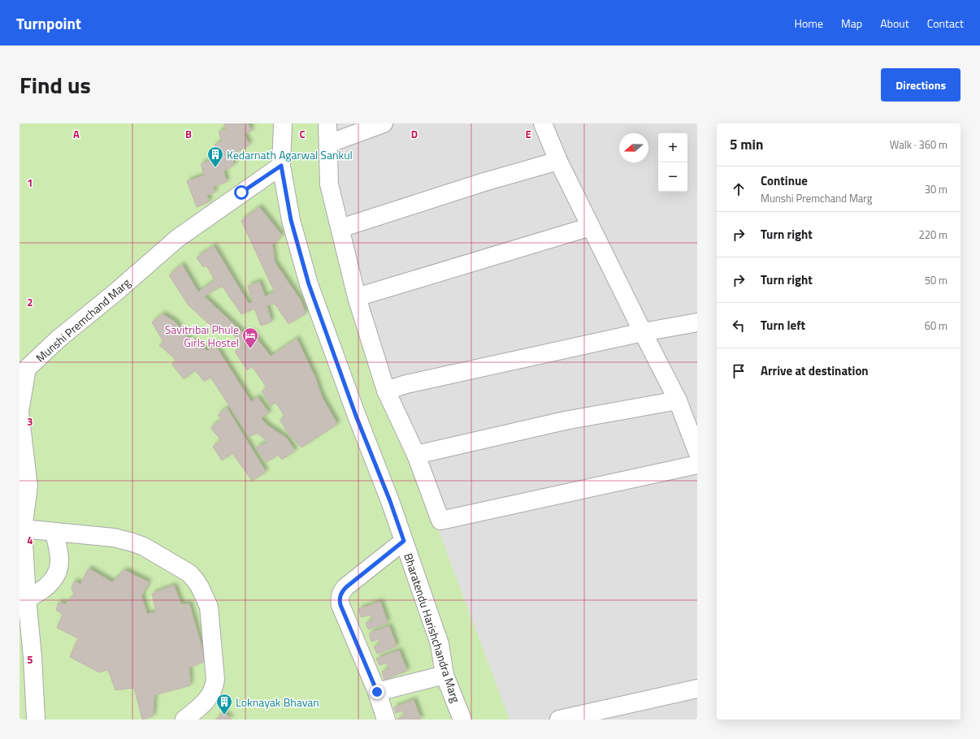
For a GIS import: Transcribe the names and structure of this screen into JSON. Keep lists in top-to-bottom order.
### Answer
{
  "streets": {
    "street": ["Munshi Premchand Marg", "Bharatendu Harishchandra Marg"]
  },
  "crossings": [
    ["Munshi Premchand Marg", "Bharatendu Harishchandra Marg"]
  ],
  "places": {
    "building": ["Kedarnath Agarwal Sankul", "Loknayak Bhavan"],
    "hotel": ["Savitribai Phule Girls Hostel"]
  },
  "north": "left",
  "page": {
    "header": "Turnpoint",
    "nav": [
      "Home",
      "Map",
      "About",
      "Contact"
    ],
    "title": "Find us",
    "buttons": "Directions",
    "heading": ["5 min", "Walk · 360 m"],
    "map_buttons": ["+", "−"],
    "list": [
      ["Continue", "Munshi Premchand Marg", "30 m"],
      ["Turn right", "220 m"],
      ["Turn right", "50 m"],
      ["Turn left", "60 m"],
      "Arrive at destination"
    ]
  },
  "grid": {
    "columns": [
      "A",
      "B",
      "C",
      "D",
      "E"
    ],
    "rows": [
      "1",
      "2",
      "3",
      "4",
      "5"
    ]
  }
}
